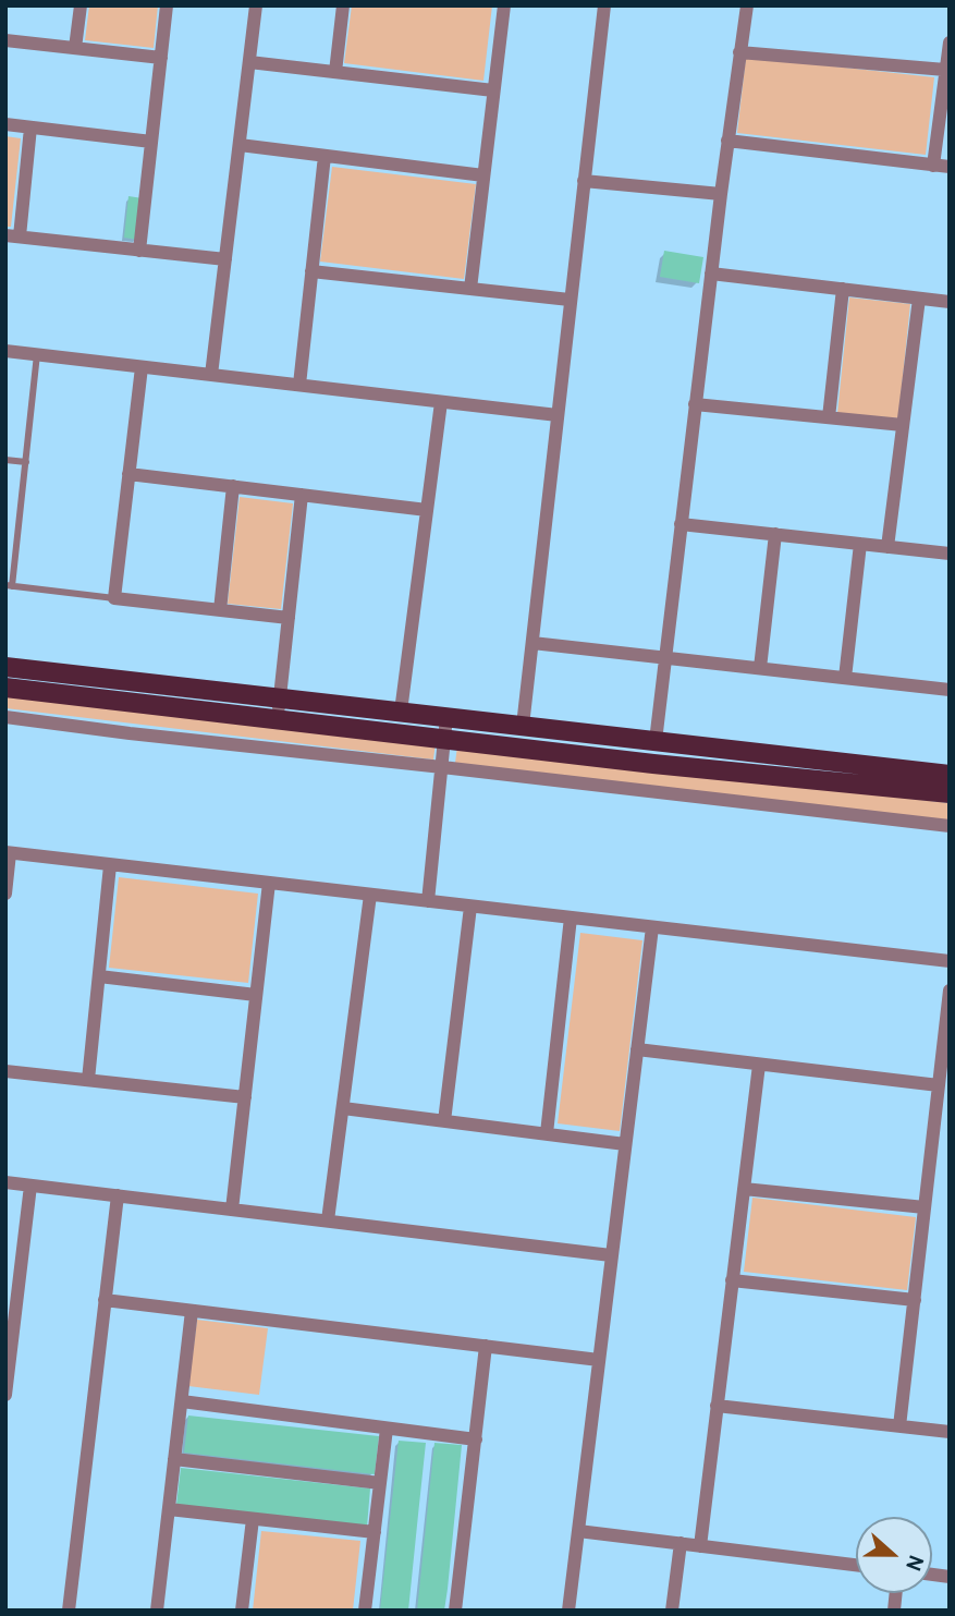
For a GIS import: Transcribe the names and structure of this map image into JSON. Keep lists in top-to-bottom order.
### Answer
{
  "north": "right"
}
